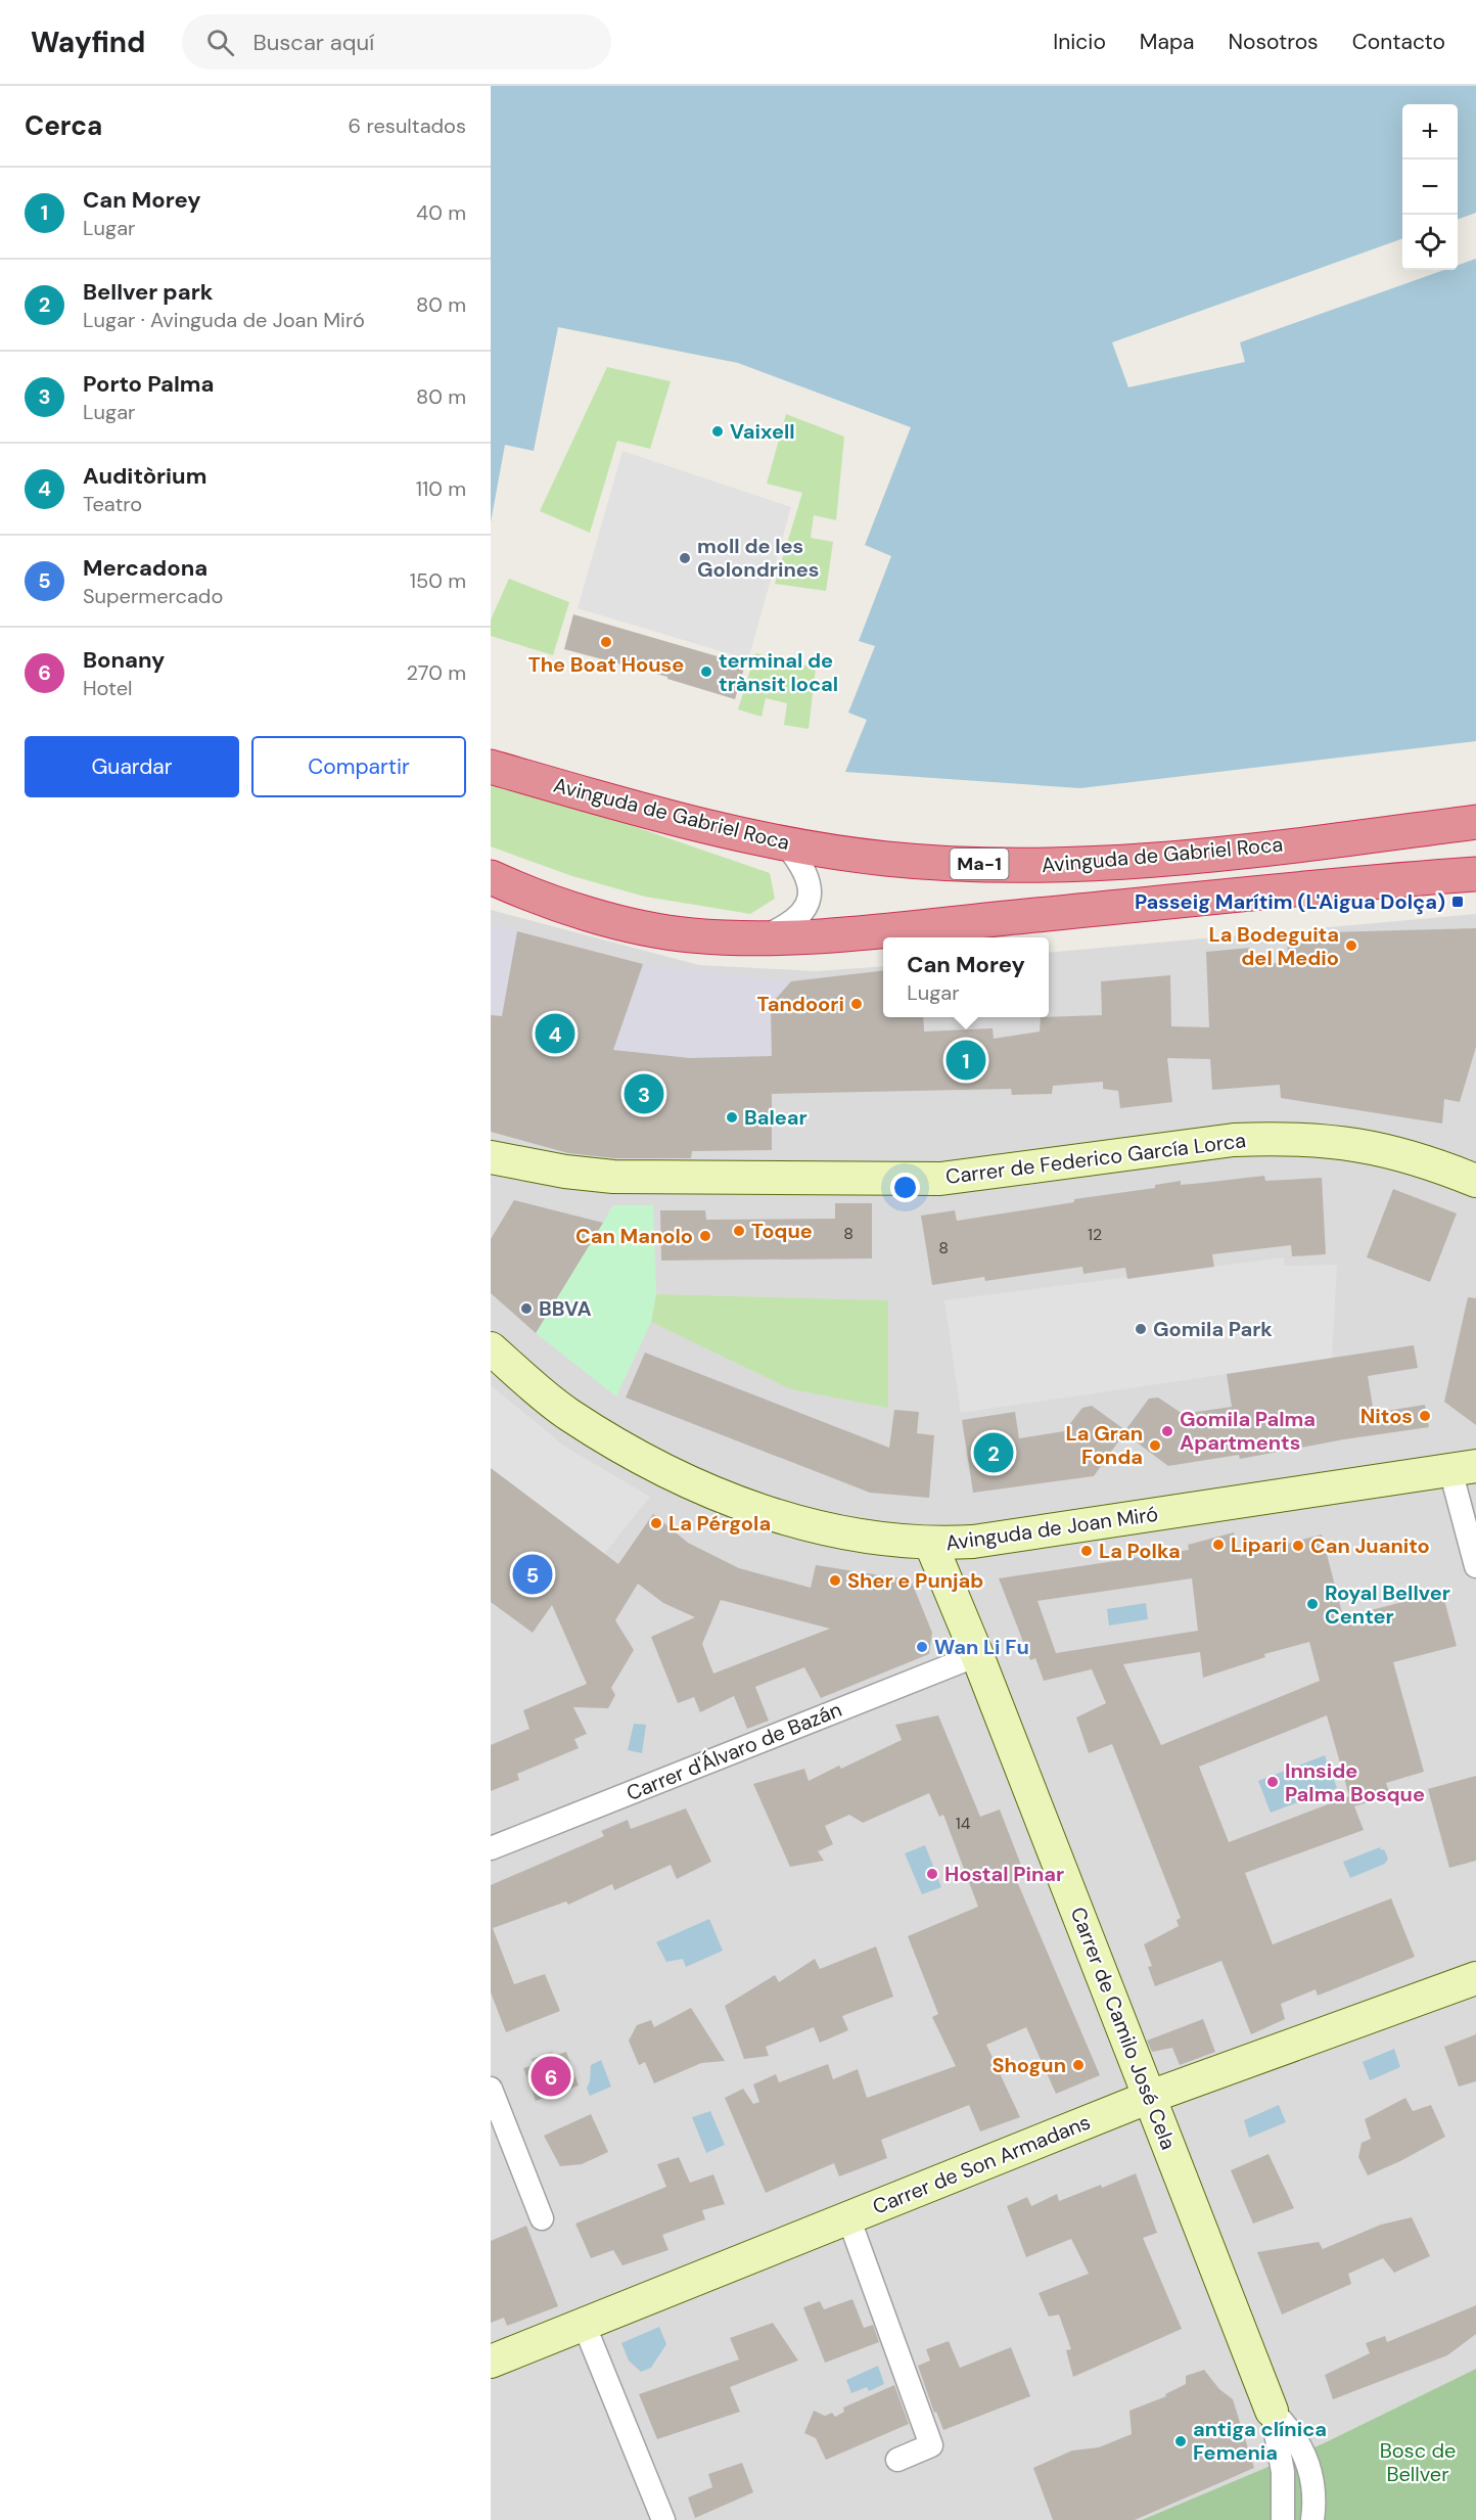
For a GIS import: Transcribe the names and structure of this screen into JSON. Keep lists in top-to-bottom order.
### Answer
{
  "streets": {
    "highway": ["Avinguda de Gabriel Roca", "Ma-1"],
    "street": [
      "Carrer de Federico García Lorca",
      "Avinguda de Joan Miró",
      "Carrer d'Álvaro de Bazán",
      "Carrer de Camilo José Cela",
      "Carrer de Son Armadans"
    ]
  },
  "crossings": [
    ["Avinguda de Joan Miró", "Carrer de Camilo José Cela"],
    ["Carrer d'Álvaro de Bazán", "Carrer de Camilo José Cela"],
    ["Carrer de Camilo José Cela", "Carrer de Son Armadans"]
  ],
  "parks": ["Bosc de Bellver"],
  "places": {
    "other": [
      "Vaixell",
      "moll de les Golondrines",
      "The Boat House",
      "terminal de trànsit local",
      "La Bodeguita del Medio",
      "Tandoori",
      "Balear",
      "Toque",
      "Can Manolo",
      "BBVA",
      "Gomila Park",
      "Nitos",
      "Gomila Palma Apartments",
      "La Gran Fonda",
      "La Pérgola",
      "Lipari",
      "Can Juanito",
      "La Polka",
      "Sher e Punjab",
      "Royal Bellver Center",
      "Wan Li Fu",
      "Innside Palma Bosque",
      "Hostal Pinar",
      "Shogun",
      "antiga clínica Femenia"
    ],
    "transit": ["Passeig Marítim (L'Aigua Dolça)"]
  },
  "house_numbers": [
    "8",
    "12",
    "8",
    "14"
  ],
  "page": {
    "header": "Wayfind",
    "search": "Buscar aquí",
    "nav": [
      "Inicio",
      "Mapa",
      "Nosotros",
      "Contacto"
    ],
    "heading": ["Cerca", "6 resultados"],
    "map_buttons": ["+", "−"],
    "list": [
      {
        "mark": "1",
        "name": "Can Morey",
        "note": "Lugar",
        "value": "40 m"
      },
      {
        "mark": "2",
        "name": "Bellver park",
        "note": "Lugar · Avinguda de Joan Miró",
        "value": "80 m"
      },
      {
        "mark": "3",
        "name": "Porto Palma",
        "note": "Lugar",
        "value": "80 m"
      },
      {
        "mark": "4",
        "name": "Auditòrium",
        "note": "Teatro",
        "value": "110 m"
      },
      {
        "mark": "5",
        "name": "Mercadona",
        "note": "Supermercado",
        "value": "150 m"
      },
      {
        "mark": "6",
        "name": "Bonany",
        "note": "Hotel",
        "value": "270 m"
      }
    ],
    "buttons": ["Guardar", "Compartir"],
    "popup": ["Can Morey", "Lugar"],
    "pins": [
      "4",
      "1",
      "3",
      "2",
      "5",
      "6"
    ]
  }
}
